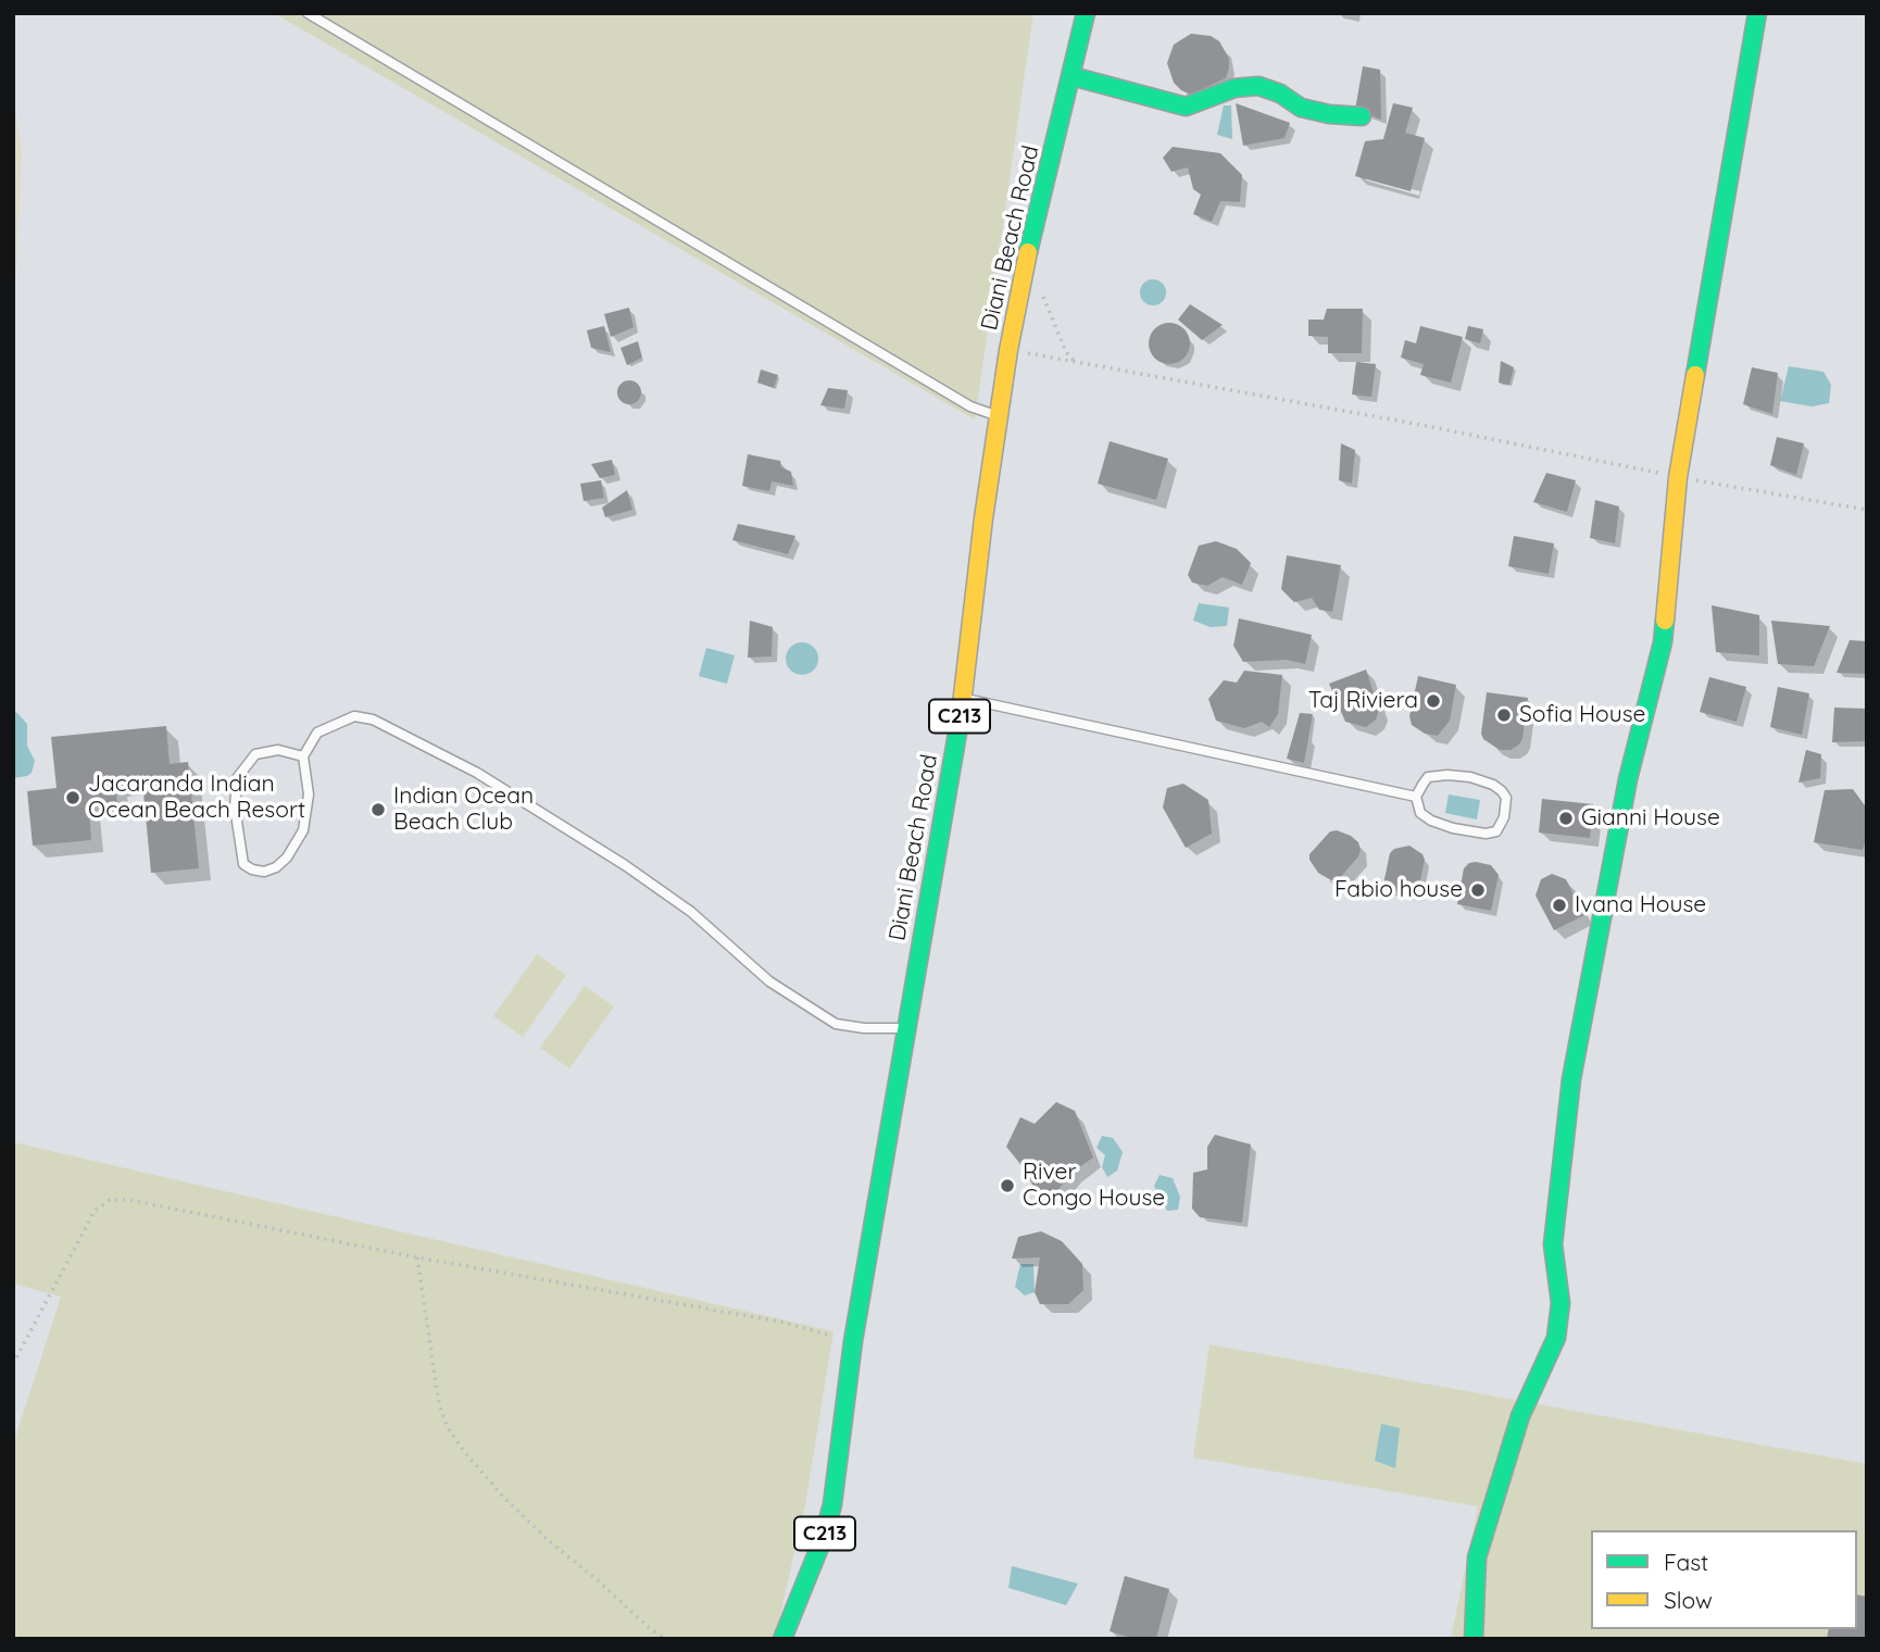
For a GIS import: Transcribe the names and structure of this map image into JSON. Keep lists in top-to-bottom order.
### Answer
{
  "streets": {
    "street": ["Diani Beach Road", "C213"]
  },
  "places": [
    "Taj Riviera",
    "Sofia House",
    "Jacaranda Indian Ocean Beach Resort",
    "Indian Ocean Beach Club",
    "Gianni House",
    "Fabio house",
    "Ivana House",
    "River Congo House"
  ],
  "legend": ["Fast", "Slow"]
}
